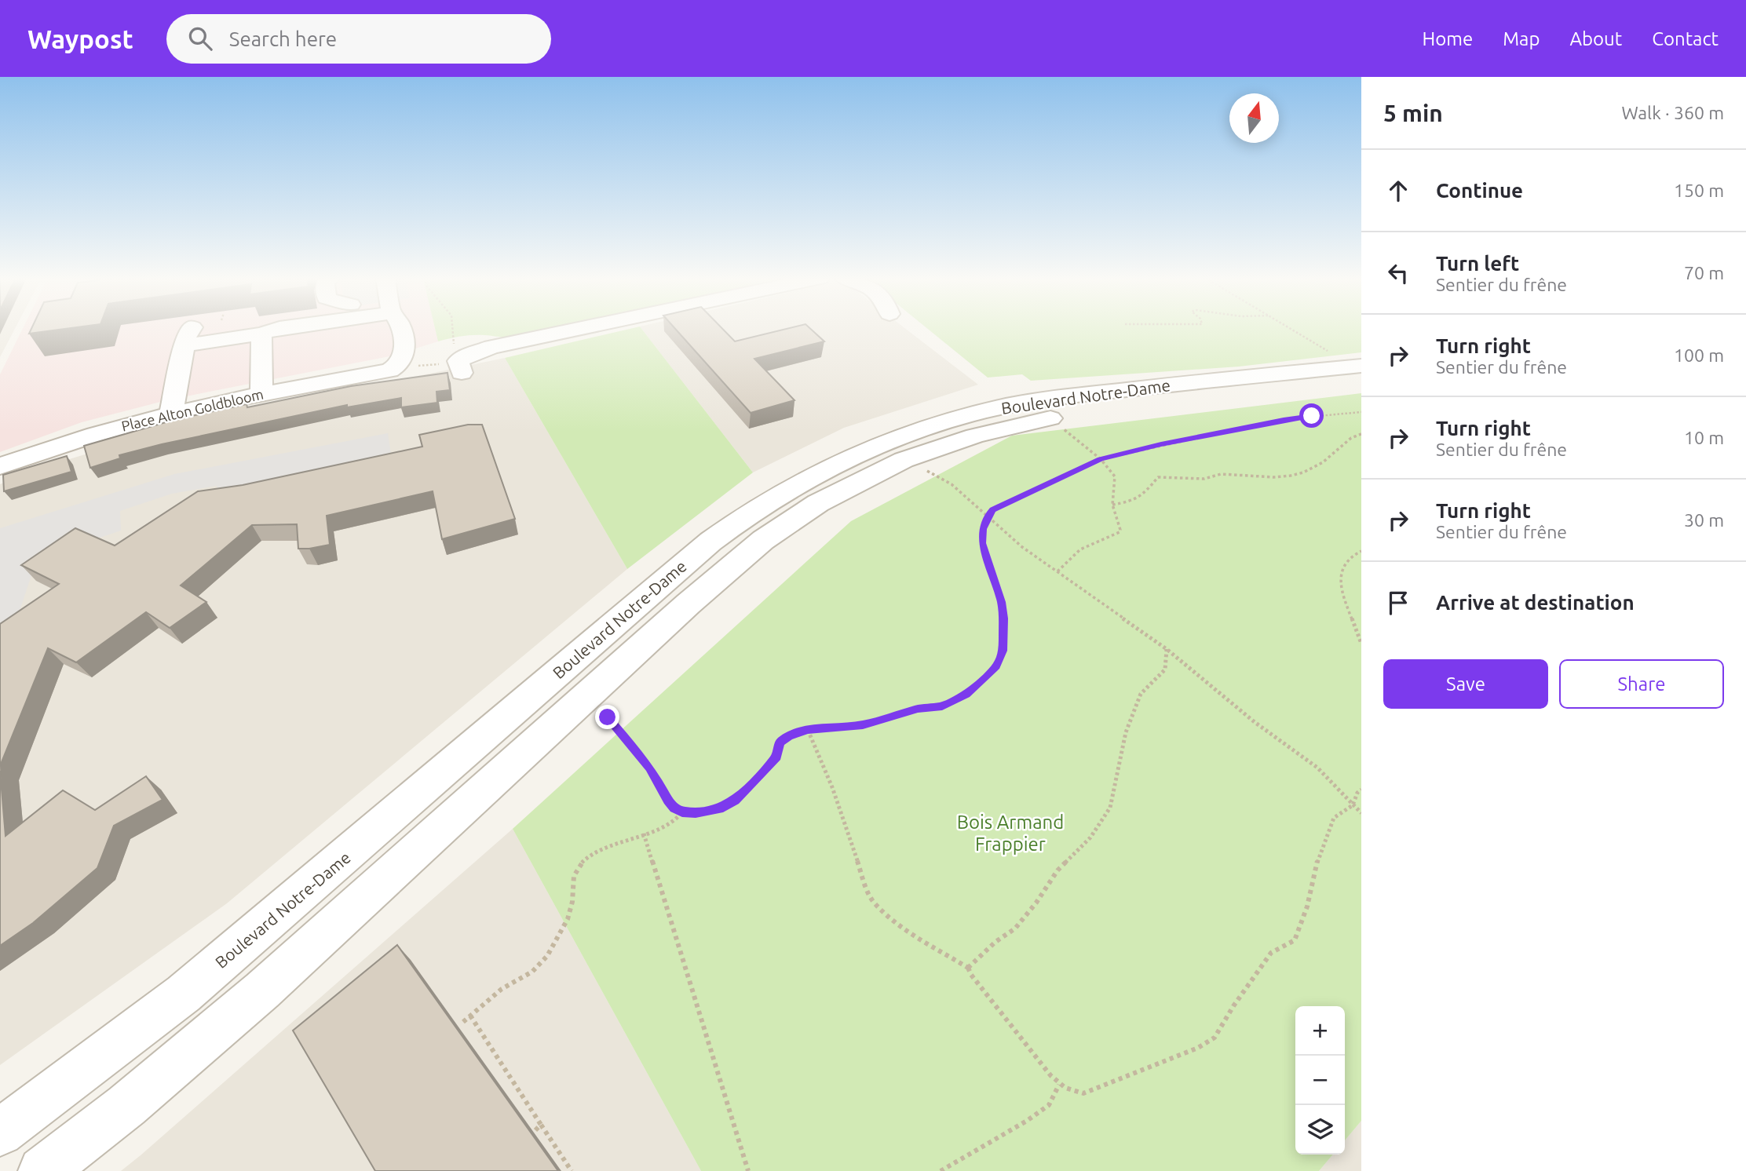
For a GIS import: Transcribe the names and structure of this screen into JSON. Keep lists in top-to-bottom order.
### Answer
{
  "streets": {
    "street": ["Boulevard Notre-Dame", "Place Alton Goldbloom"]
  },
  "parks": ["Bois Armand Frappier"],
  "north": "top",
  "page": {
    "header": "Waypost",
    "search": "Search here",
    "nav": [
      "Home",
      "Map",
      "About",
      "Contact"
    ],
    "heading": ["5 min", "Walk · 360 m"],
    "list": [
      ["Continue", "150 m"],
      ["Turn left", "Sentier du frêne", "70 m"],
      ["Turn right", "Sentier du frêne", "100 m"],
      ["Turn right", "Sentier du frêne", "10 m"],
      ["Turn right", "Sentier du frêne", "30 m"],
      "Arrive at destination"
    ],
    "buttons": ["Save", "Share"],
    "map_buttons": ["+", "−"]
  }
}
